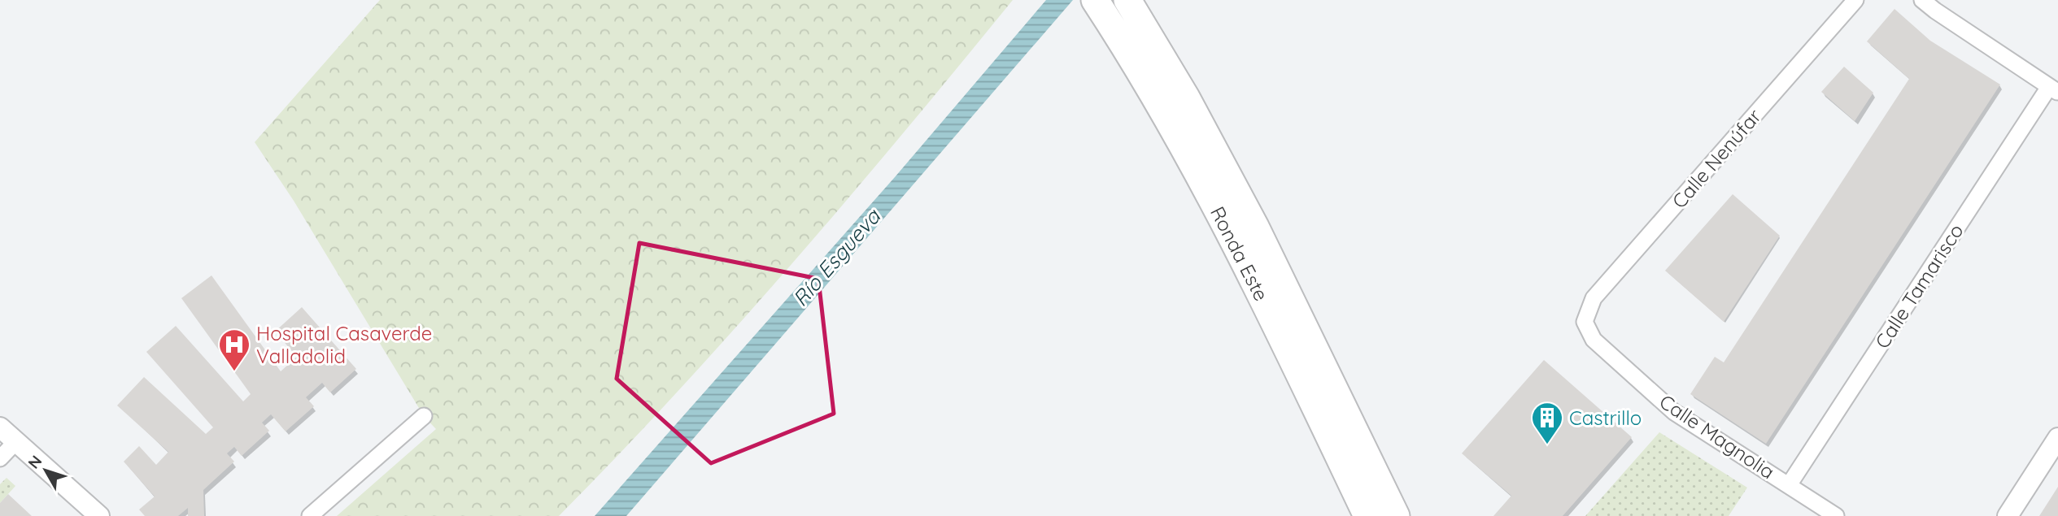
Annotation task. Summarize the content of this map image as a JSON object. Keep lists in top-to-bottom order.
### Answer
{
  "streets": {
    "highway": ["Ronda Este"],
    "street": ["Calle Nenúfar", "Calle Tamarisco", "Calle Magnolia"]
  },
  "crossings": [
    ["Calle Nenúfar", "Calle Magnolia"],
    ["Calle Tamarisco", "Calle Magnolia"]
  ],
  "water": ["Río Esgueva"],
  "places": {
    "hospital": ["Hospital Casaverde Valladolid"],
    "building": ["Castrillo"]
  },
  "north": "top left"
}
